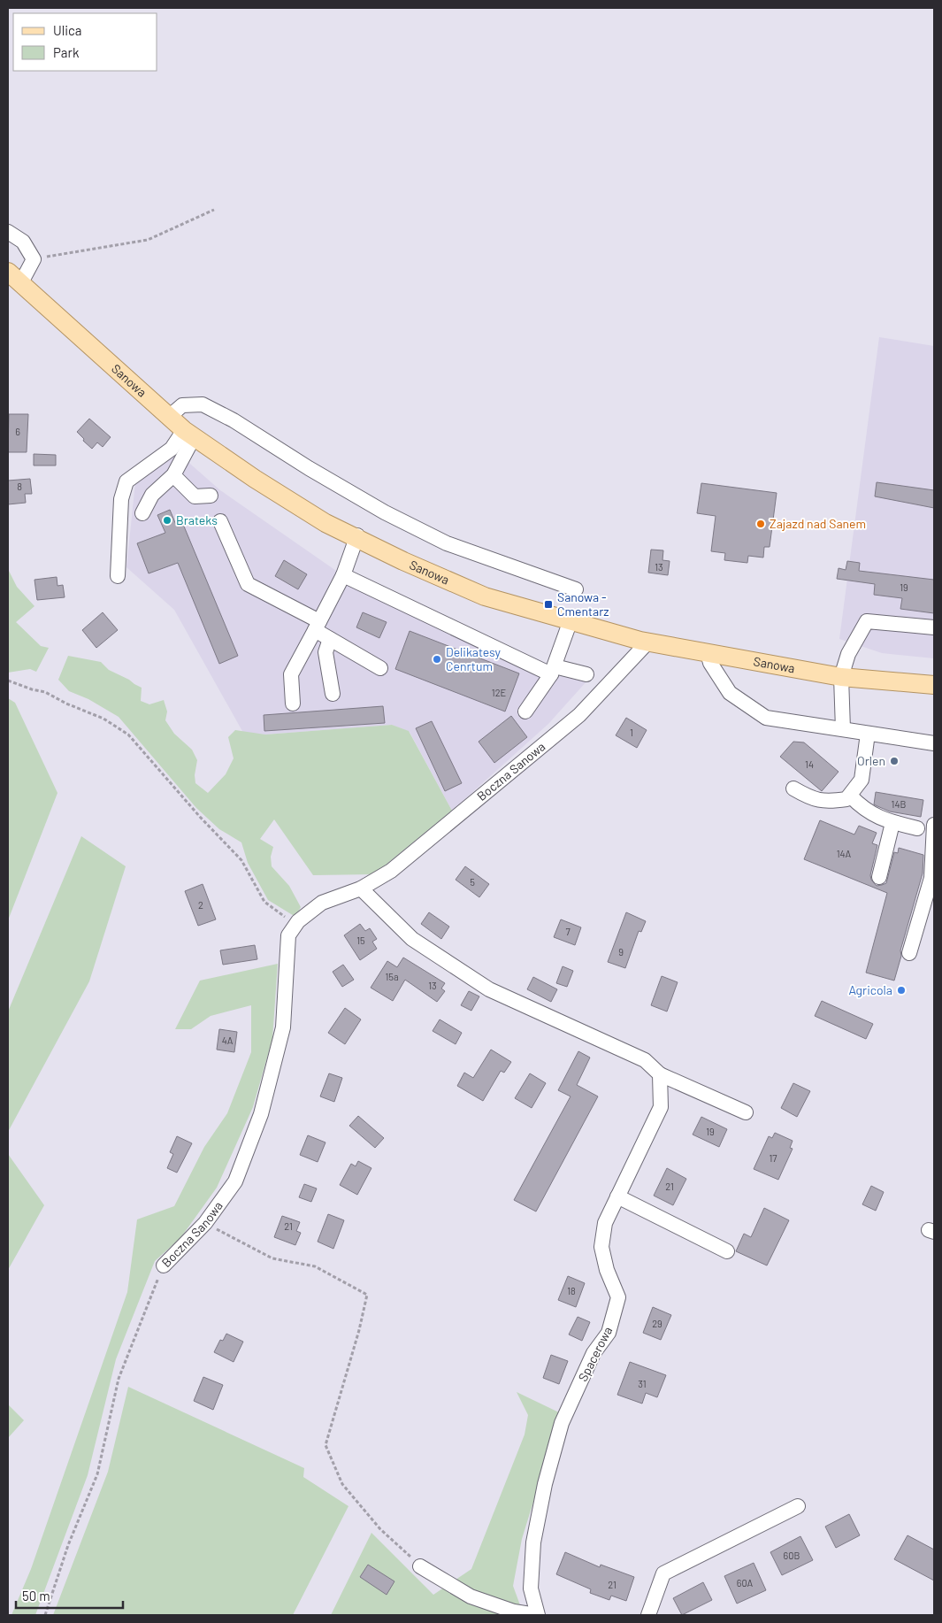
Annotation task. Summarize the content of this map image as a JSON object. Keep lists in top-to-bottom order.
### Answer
{
  "streets": {
    "main road": ["Sanowa"],
    "street": ["Boczna Sanowa", "Spacerowa"]
  },
  "crossings": [
    ["Sanowa", "Boczna Sanowa"]
  ],
  "places": {
    "other": [
      "Brateks",
      "Zajazd nad Sanem",
      "Delikatesy Cenrtum",
      "Orlen",
      "Agricola"
    ],
    "transit": ["Sanowa - Cmentarz"]
  },
  "house_numbers": [
    "6",
    "8",
    "13",
    "19",
    "12E",
    "1",
    "14",
    "14B",
    "14A",
    "5",
    "2",
    "7",
    "15",
    "9",
    "15a",
    "13",
    "4A",
    "19",
    "17",
    "21",
    "21",
    "18",
    "29",
    "31",
    "60B",
    "60A",
    "21"
  ],
  "legend": ["Ulica", "Park"],
  "scale_bar": "50 m"
}
